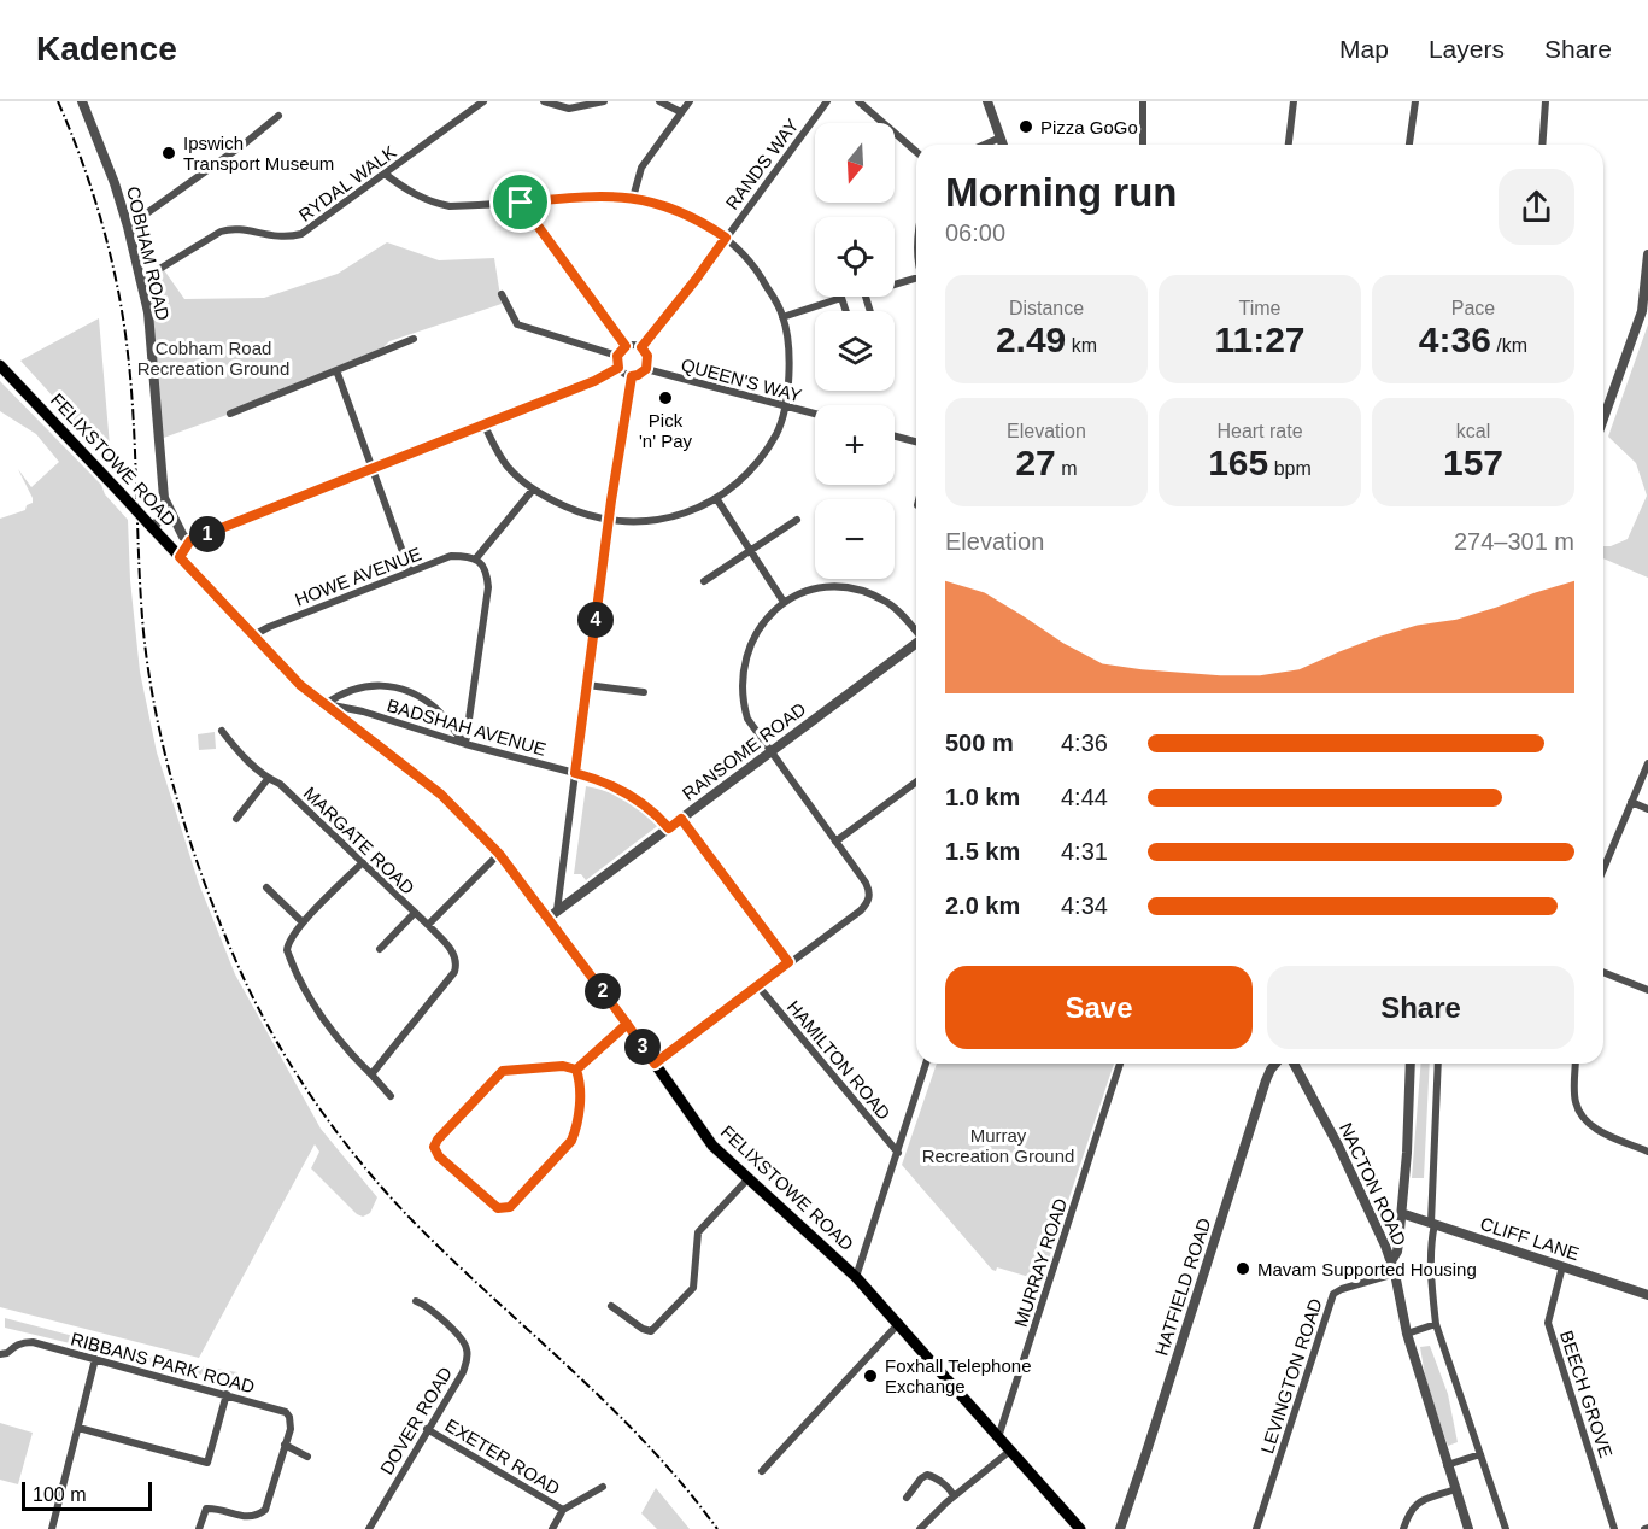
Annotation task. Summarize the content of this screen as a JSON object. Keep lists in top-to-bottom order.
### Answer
{
  "streets": {
    "main road": ["FELIXSTOWE ROAD"],
    "street": [
      "RANDS WAY",
      "RYDAL WALK",
      "COBHAM ROAD",
      "QUEEN'S WAY",
      "HOWE AVENUE",
      "BADSHAH AVENUE",
      "RANSOME ROAD",
      "MARGATE ROAD",
      "HAMILTON ROAD",
      "NACTON ROAD",
      "CLIFF LANE",
      "MURRAY ROAD",
      "HATFIELD ROAD",
      "RIBBANS PARK ROAD",
      "LEVINGTON ROAD",
      "BEECH GROVE",
      "DOVER ROAD",
      "EXETER ROAD"
    ]
  },
  "crossings": [
    ["RANDS WAY", "QUEEN'S WAY"],
    ["RYDAL WALK", "COBHAM ROAD"],
    ["FELIXSTOWE ROAD", "HOWE AVENUE"],
    ["FELIXSTOWE ROAD", "BADSHAH AVENUE"],
    ["FELIXSTOWE ROAD", "RANSOME ROAD"],
    ["FELIXSTOWE ROAD", "MURRAY ROAD"],
    ["BADSHAH AVENUE", "RANSOME ROAD"],
    ["NACTON ROAD", "CLIFF LANE"],
    ["NACTON ROAD", "LEVINGTON ROAD"],
    ["CLIFF LANE", "BEECH GROVE"],
    ["DOVER ROAD", "EXETER ROAD"]
  ],
  "parks": ["Cobham Road Recreation Ground", "Murray Recreation Ground"],
  "places": [
    "Pizza GoGo",
    "Ipswich Transport Museum",
    "Pick 'n' Pay",
    "Mavam Supported Housing",
    "Foxhall Telephone Exchange"
  ],
  "scale_bar": "100 m",
  "north": "bottom",
  "page": {
    "header": "Kadence",
    "nav": ["Map", "Layers", "Share"],
    "map_buttons": ["+", "−"],
    "heading": ["Morning run", "06:00"],
    "stats": [
      ["Distance", "2.49 km"],
      ["Time", "11:27"],
      ["Pace", "4:36 /km"],
      ["Elevation", "27 m"],
      ["Heart rate", "165 bpm"],
      ["kcal", "157"]
    ],
    "chart": ["Elevation", "274–301 m"],
    "pins": [
      "1",
      "4",
      "2",
      "3"
    ],
    "list": [
      {
        "name": "500 m",
        "note": "4:36"
      },
      {
        "name": "1.0 km",
        "note": "4:44"
      },
      {
        "name": "1.5 km",
        "note": "4:31"
      },
      {
        "name": "2.0 km",
        "note": "4:34"
      }
    ],
    "buttons": ["Save", "Share"],
    "scale": "100 m"
  }
}
